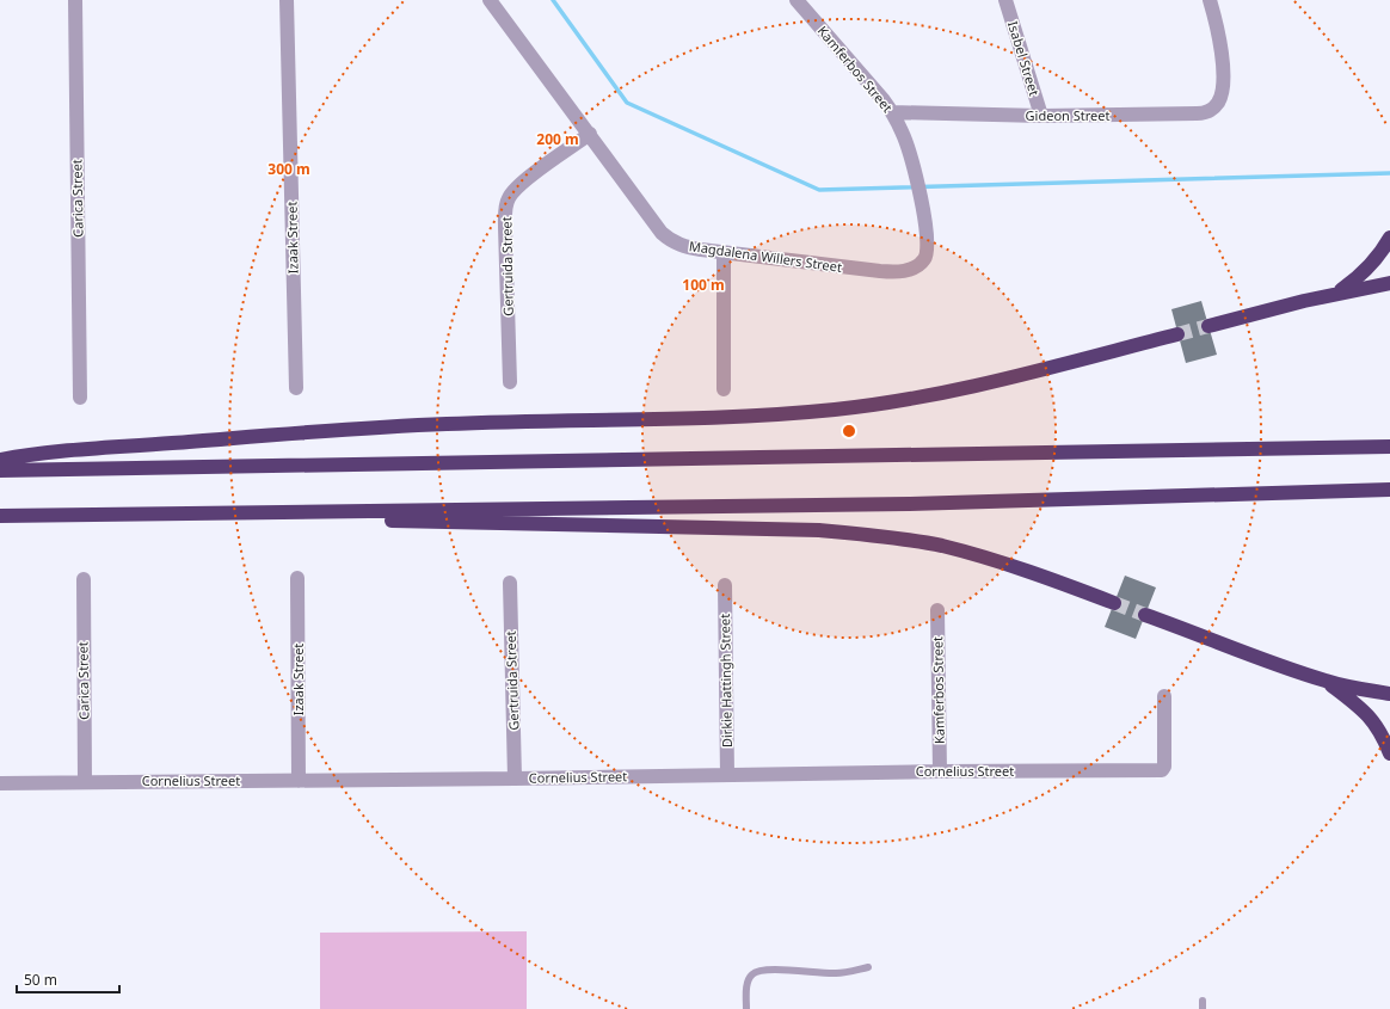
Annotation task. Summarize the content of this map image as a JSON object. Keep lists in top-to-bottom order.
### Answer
{
  "streets": {
    "street": [
      "Isabel Street",
      "Kamferbos Street",
      "Gideon Street",
      "Carica Street",
      "Izaak Street",
      "Magdalena Willers Street",
      "Gertruida Street",
      "Dirkie Hattingh Street",
      "Cornelius Street"
    ]
  },
  "crossings": [
    ["Isabel Street", "Gideon Street"],
    ["Kamferbos Street", "Gideon Street"],
    ["Kamferbos Street", "Magdalena Willers Street"],
    ["Kamferbos Street", "Cornelius Street"],
    ["Carica Street", "Cornelius Street"],
    ["Izaak Street", "Cornelius Street"],
    ["Magdalena Willers Street", "Gertruida Street"],
    ["Gertruida Street", "Cornelius Street"],
    ["Dirkie Hattingh Street", "Cornelius Street"]
  ],
  "scale_bar": "50 m",
  "rings": ["200 m", "300 m", "100 m"]
}
